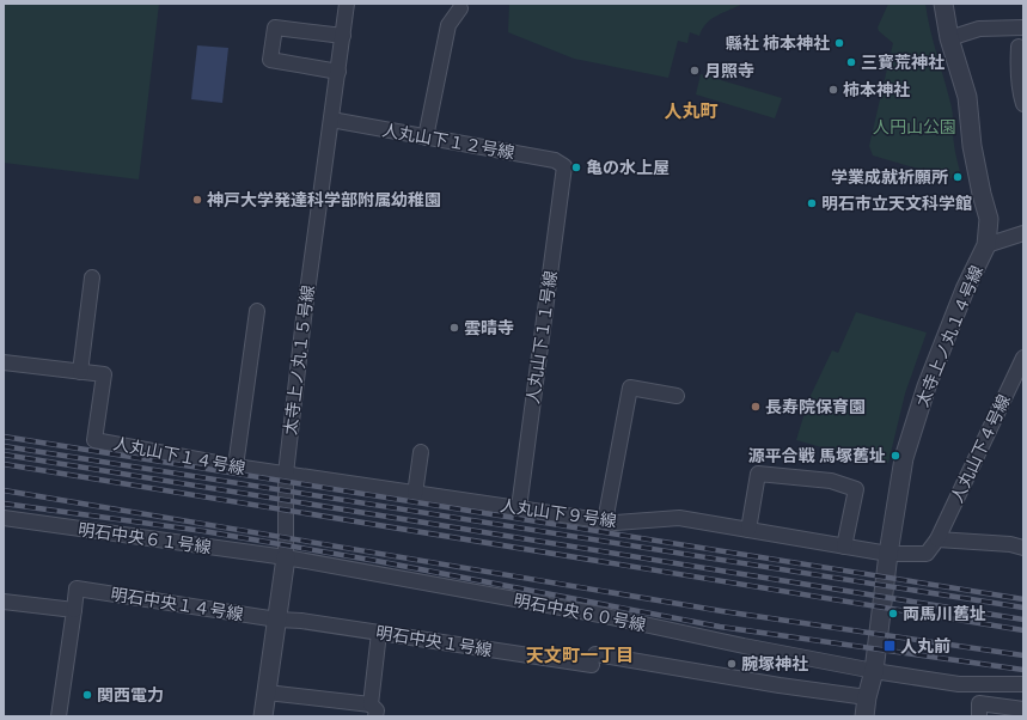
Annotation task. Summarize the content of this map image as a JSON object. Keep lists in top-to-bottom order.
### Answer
{
  "streets": {
    "street": [
      "人丸山下１２号線",
      "太寺上ノ丸１４号線",
      "人丸山下１１号線",
      "太寺上ノ丸１５号線",
      "人丸山下４号線",
      "人丸山下１４号線",
      "人丸山下９号線",
      "明石中央６１号線",
      "明石中央１４号線",
      "明石中央６０号線",
      "明石中央１号線"
    ]
  },
  "crossings": [
    ["人丸山下１２号線", "人丸山下１１号線"],
    ["人丸山下１２号線", "太寺上ノ丸１５号線"],
    ["太寺上ノ丸１４号線", "人丸山下９号線"],
    ["太寺上ノ丸１４号線", "明石中央６０号線"],
    ["太寺上ノ丸１４号線", "明石中央１号線"],
    ["人丸山下１１号線", "人丸山下９号線"],
    ["太寺上ノ丸１５号線", "人丸山下１４号線"],
    ["太寺上ノ丸１５号線", "人丸山下９号線"],
    ["太寺上ノ丸１５号線", "明石中央６１号線"],
    ["太寺上ノ丸１５号線", "明石中央１４号線"],
    ["太寺上ノ丸１５号線", "明石中央６０号線"],
    ["太寺上ノ丸１５号線", "明石中央１号線"],
    ["人丸山下４号線", "人丸山下９号線"],
    ["人丸山下１４号線", "人丸山下９号線"],
    ["明石中央６１号線", "明石中央６０号線"],
    ["明石中央１４号線", "明石中央１号線"]
  ],
  "districts": ["人丸町", "天文町一丁目"],
  "parks": ["人円山公園"],
  "places": {
    "other": [
      "縣社 柿本神社",
      "三寳荒神社",
      "月照寺",
      "柿本神社",
      "亀の水上屋",
      "学業成就祈願所",
      "神戸大学発達科学部附属幼稚園",
      "明石市立天文科学館",
      "雲晴寺",
      "長寿院保育園",
      "源平合戦 馬塚舊址",
      "両馬川舊址",
      "腕塚神社",
      "関西電力"
    ],
    "transit": ["人丸前"]
  }
}
